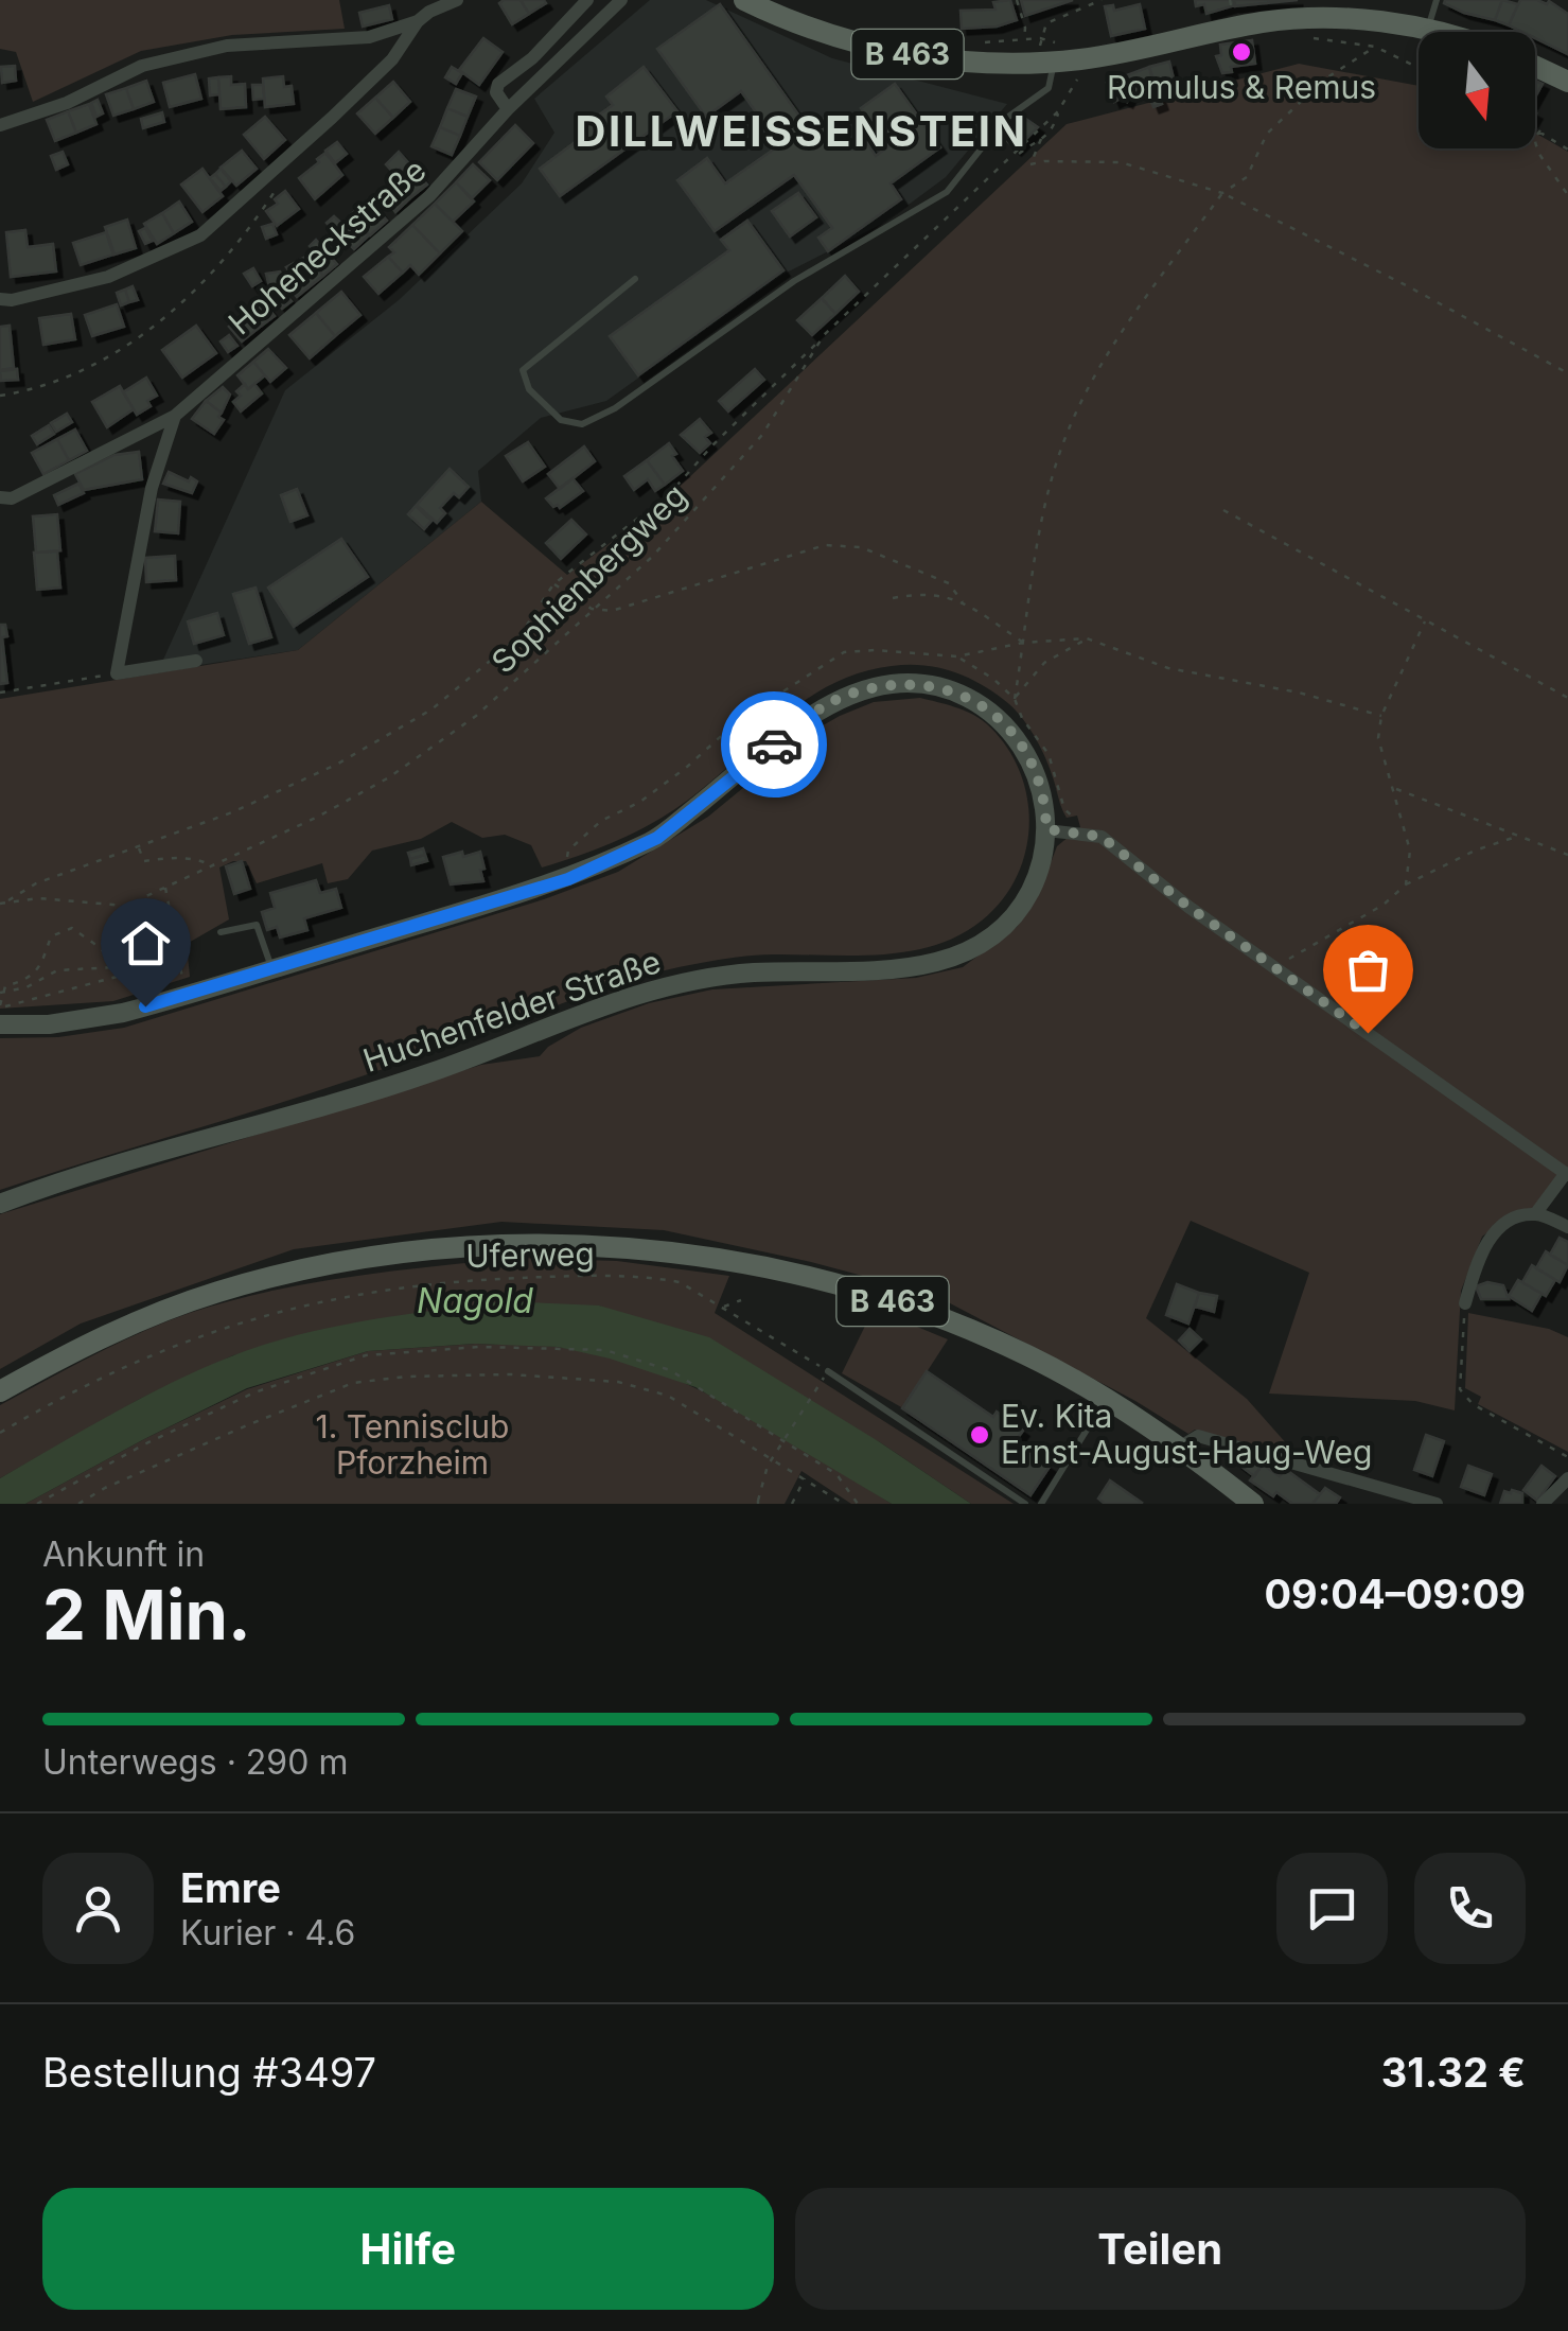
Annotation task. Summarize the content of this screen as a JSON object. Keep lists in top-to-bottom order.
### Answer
{
  "streets": {
    "main road": ["B 463", "Huchenfelder Straße"],
    "street": ["Hoheneckstraße"],
    "path": ["Sophienbergweg", "Uferweg"]
  },
  "crossings": [
    ["B 463", "Sophienbergweg"]
  ],
  "districts": ["DILLWEISSENSTEIN"],
  "water": ["Nagold"],
  "parks": ["1. Tennisclub Pforzheim"],
  "places": ["Romulus & Remus", "Ev. Kita Ernst-August-Haug-Weg"],
  "north": "bottom",
  "page": {
    "heading": ["2 Min.", "Ankunft in", "09:04–09:09"],
    "panel": [
      "Emre",
      "Kurier · 4.6",
      "Bestellung #3497",
      "31.32 €"
    ],
    "bar": "Unterwegs · 290 m",
    "buttons": ["Hilfe", "Teilen"]
  }
}
